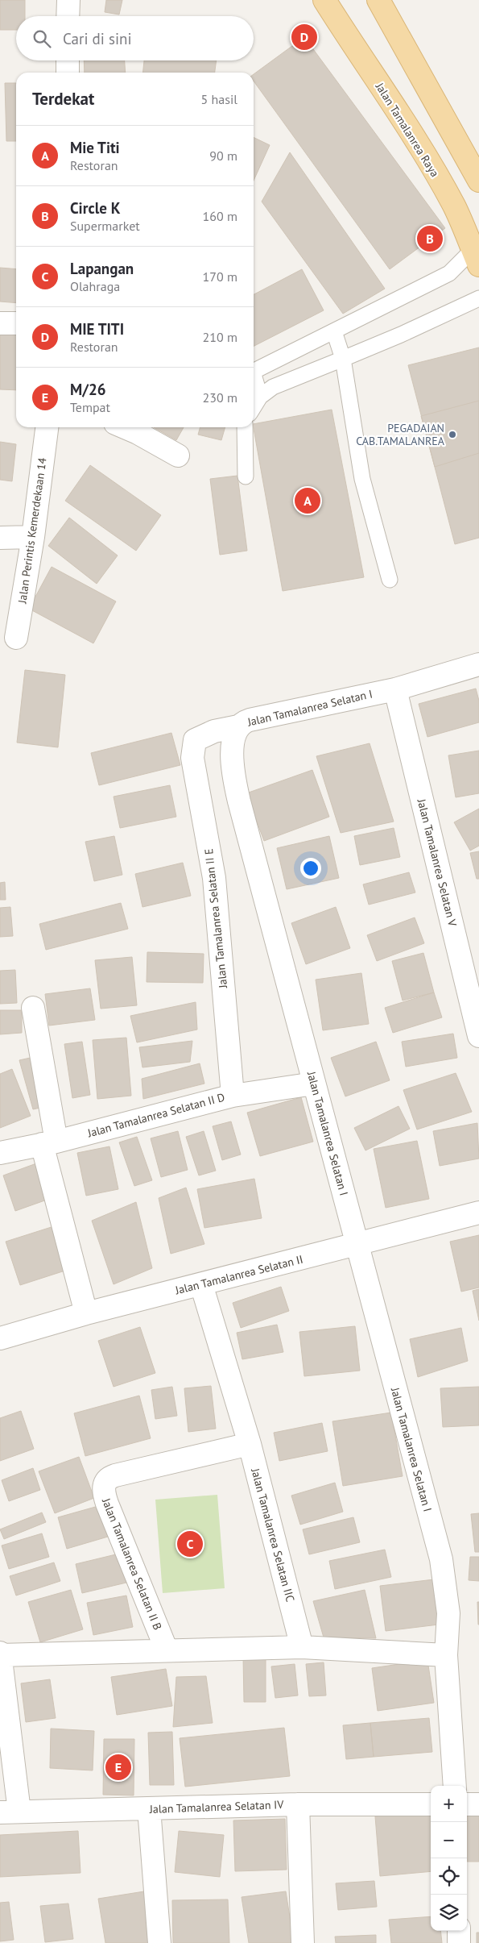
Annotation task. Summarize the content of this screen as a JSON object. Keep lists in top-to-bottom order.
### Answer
{
  "streets": {
    "main road": ["Jalan Tamalanrea Raya"],
    "street": [
      "Jalan Perintis Kemerdekaan 14",
      "Jalan Tamalanrea Selatan I",
      "Jalan Tamalanrea Selatan V",
      "Jalan Tamalanrea Selatan II E",
      "Jalan Tamalanrea Selatan II D",
      "Jalan Tamalanrea Selatan II",
      "Jalan Tamalanrea Selatan IIC",
      "Jalan Tamalanrea Selatan II B",
      "Jalan Tamalanrea Selatan IV"
    ]
  },
  "crossings": [
    ["Jalan Tamalanrea Selatan I", "Jalan Tamalanrea Selatan V"],
    ["Jalan Tamalanrea Selatan I", "Jalan Tamalanrea Selatan II E"],
    ["Jalan Tamalanrea Selatan I", "Jalan Tamalanrea Selatan II D"],
    ["Jalan Tamalanrea Selatan I", "Jalan Tamalanrea Selatan II"],
    ["Jalan Tamalanrea Selatan II E", "Jalan Tamalanrea Selatan II D"],
    ["Jalan Tamalanrea Selatan II", "Jalan Tamalanrea Selatan IIC"],
    ["Jalan Tamalanrea Selatan IIC", "Jalan Tamalanrea Selatan II B"]
  ],
  "places": ["PEGADAIAN CAB.TAMALANREA"],
  "page": {
    "search": "Cari di sini",
    "pins": [
      "D",
      "B",
      "A",
      "C",
      "E"
    ],
    "heading": ["Terdekat", "5 hasil"],
    "list": [
      {
        "mark": "A",
        "name": "Mie Titi",
        "note": "Restoran",
        "value": "90 m"
      },
      {
        "mark": "B",
        "name": "Circle K",
        "note": "Supermarket",
        "value": "160 m"
      },
      {
        "mark": "C",
        "name": "Lapangan",
        "note": "Olahraga",
        "value": "170 m"
      },
      {
        "mark": "D",
        "name": "MIE TITI",
        "note": "Restoran",
        "value": "210 m"
      },
      {
        "mark": "E",
        "name": "M/26",
        "note": "Tempat",
        "value": "230 m"
      }
    ],
    "map_buttons": ["+", "−"]
  }
}
